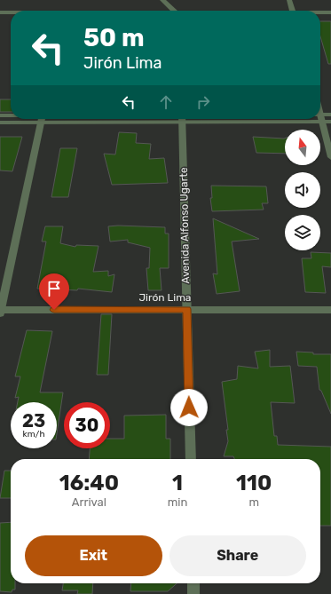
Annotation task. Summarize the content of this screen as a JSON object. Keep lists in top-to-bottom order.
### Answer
{
  "streets": {
    "street": ["Avenida Alfonso Ugarte", "Jirón Lima"]
  },
  "crossings": [
    ["Avenida Alfonso Ugarte", "Jirón Lima"]
  ],
  "north": "top",
  "page": {
    "turn": ["50 m", "Jirón Lima"],
    "speed": "23 km/h",
    "limit": "30",
    "eta": [
      "16:40",
      "Arrival",
      "1",
      "min",
      "110",
      "m"
    ],
    "buttons": ["Exit", "Share"]
  }
}
